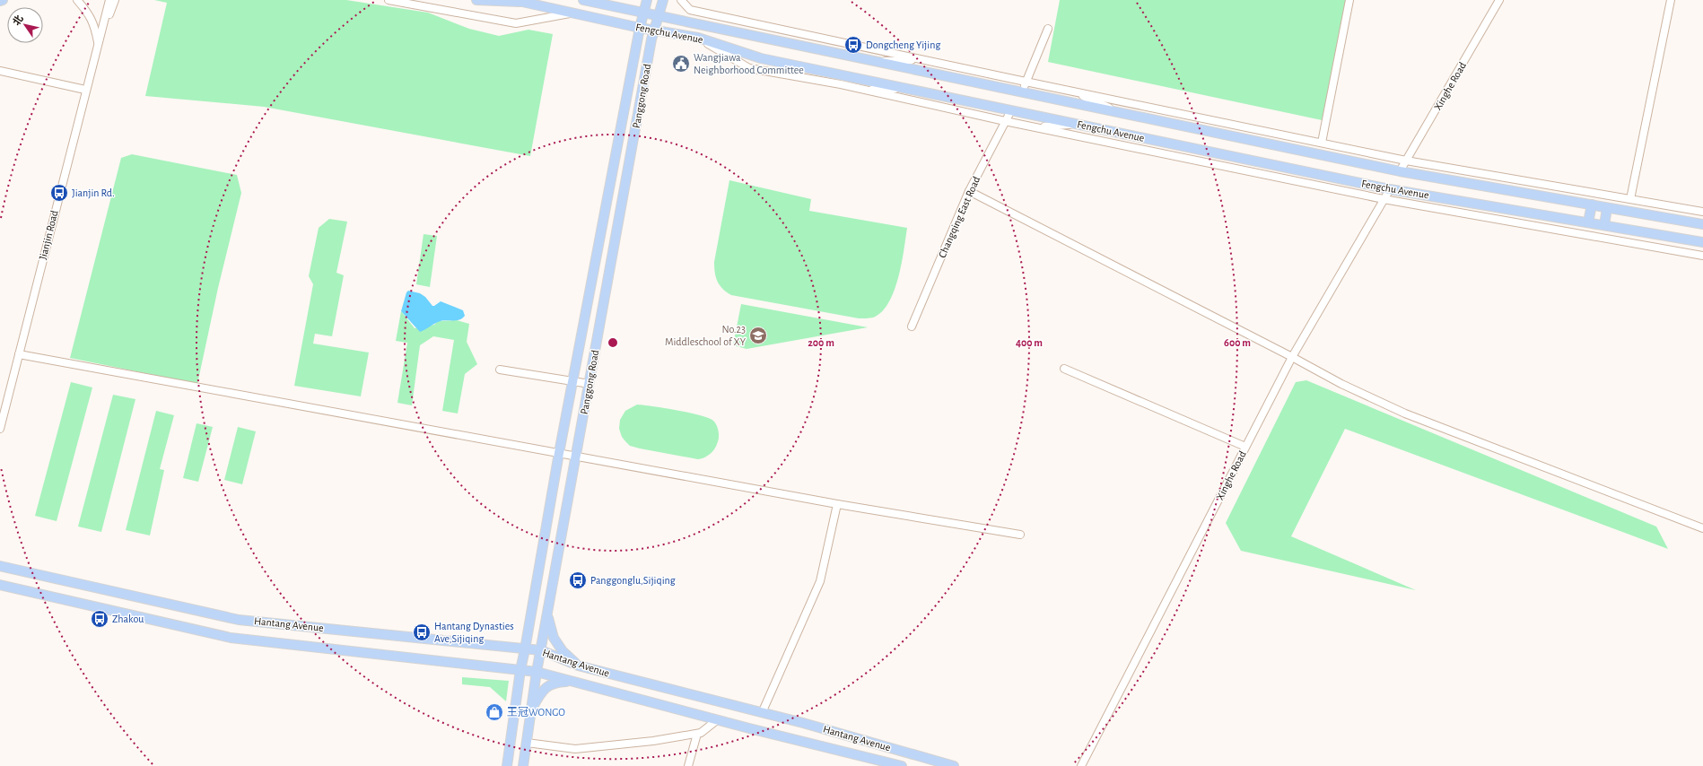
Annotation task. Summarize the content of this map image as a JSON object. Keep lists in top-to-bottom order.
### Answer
{
  "streets": {
    "main road": ["Fengchu Avenue", "Panggong Road", "Hantang Avenue"],
    "street": ["Xinghe Road", "Changqing East Road", "Jianjin Road"]
  },
  "crossings": [
    ["Fengchu Avenue", "Xinghe Road"],
    ["Fengchu Avenue", "Panggong Road"],
    ["Fengchu Avenue", "Changqing East Road"],
    ["Panggong Road", "Hantang Avenue"]
  ],
  "places": {
    "bus stop": [
      "Dongcheng Yijing",
      "Jianjin Rd.",
      "Panggonglu,Sijiqing",
      "Zhakou",
      "Hantang Dynasties Ave,Sijiqing"
    ],
    "public building": ["Wangjiawa Neighborhood Committee"],
    "school or university": ["No.23 Middleschool of XY"],
    "shop": ["王冠WONGO"]
  },
  "north": "top left",
  "rings": ["200 m", "400 m", "600 m"]
}
